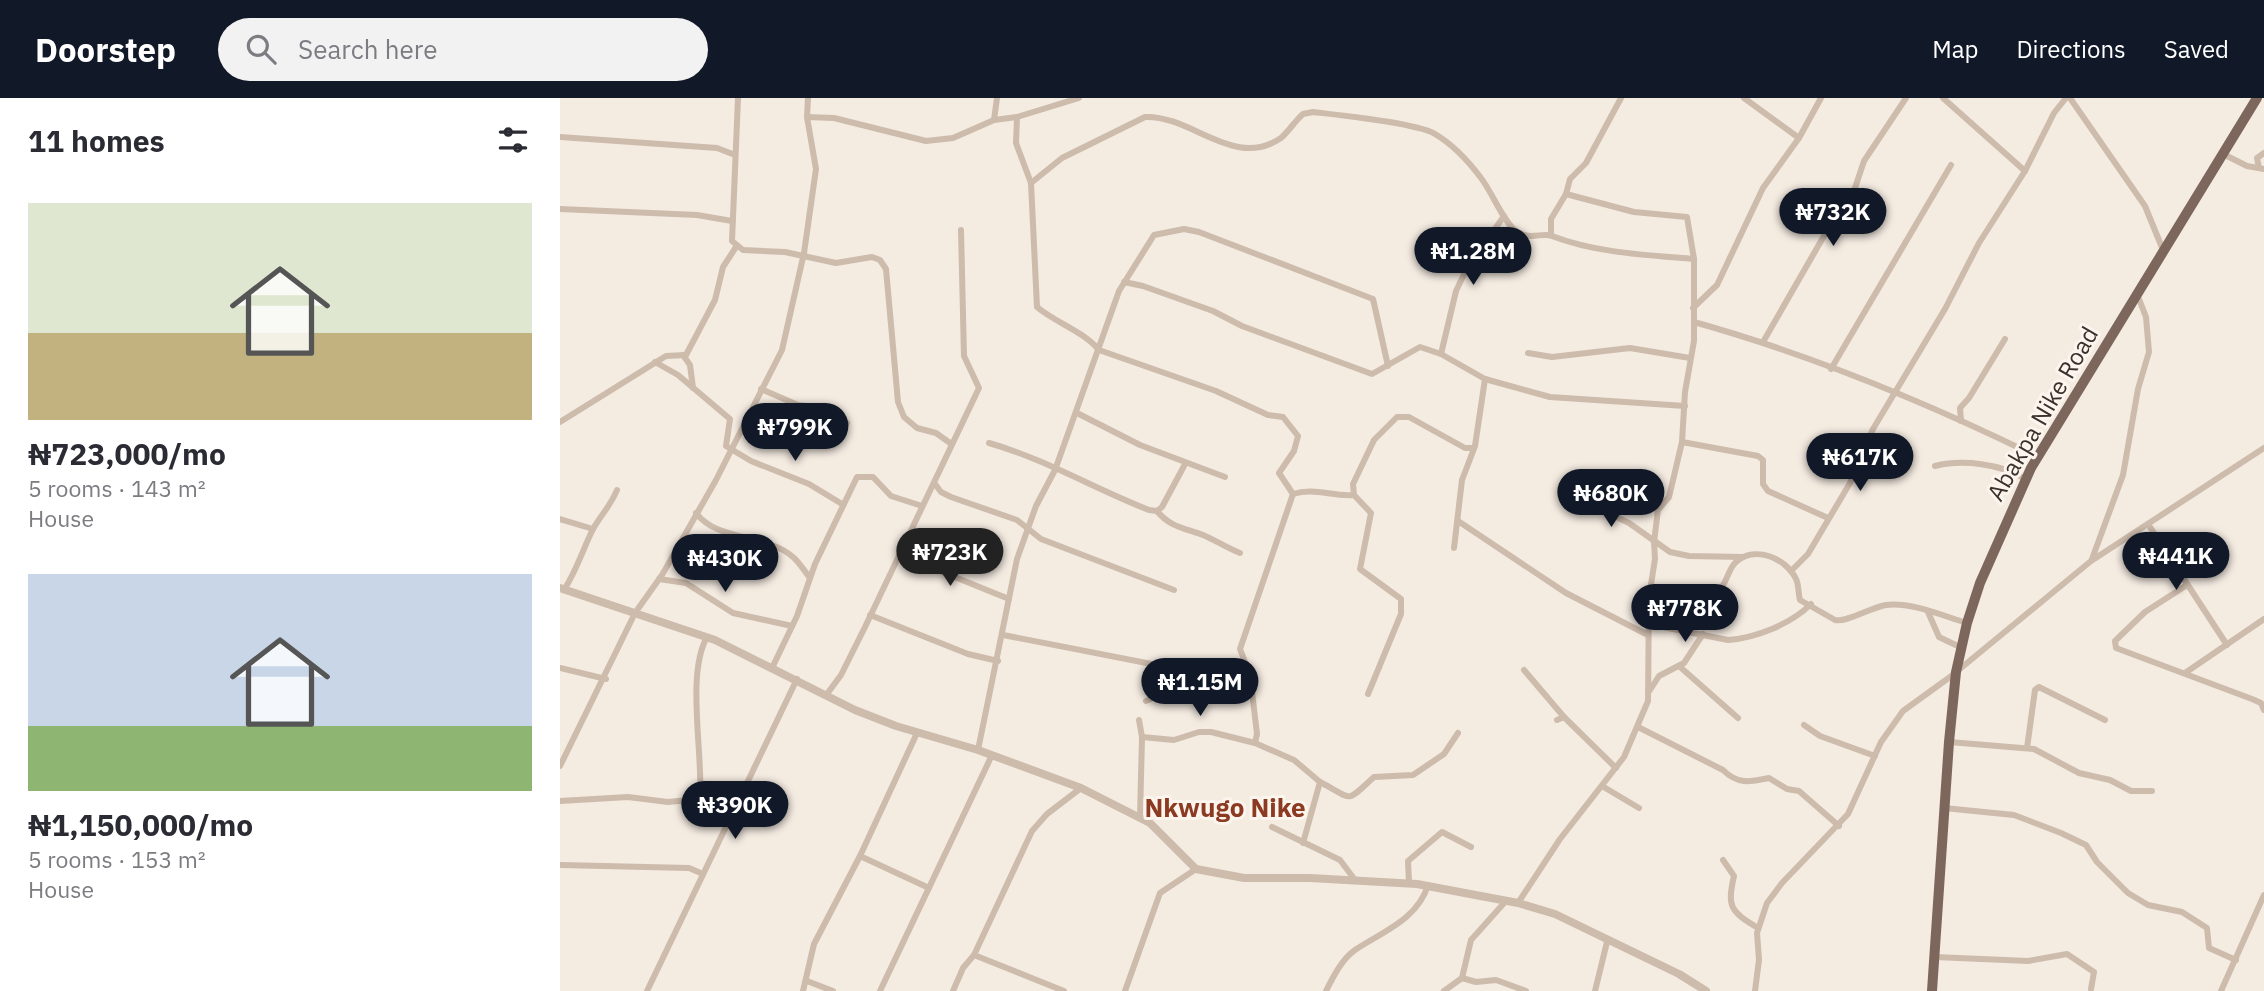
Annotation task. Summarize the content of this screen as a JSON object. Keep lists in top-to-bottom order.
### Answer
{
  "streets": {
    "main road": ["Abakpa Nike Road"]
  },
  "districts": ["Nkwugo Nike"],
  "page": {
    "header": "Doorstep",
    "search": "Search here",
    "nav": ["Map", "Directions", "Saved"],
    "heading": "11 homes",
    "list": [
      {
        "name": "₦723,000/mo",
        "note": "5 rooms · 143 m² · House"
      },
      {
        "name": "₦1,150,000/mo",
        "note": "5 rooms · 153 m² · House"
      }
    ],
    "price": [
      "₦732K",
      "₦1.28M",
      "₦799K",
      "₦617K",
      "₦680K",
      "₦723K",
      "₦441K",
      "₦430K",
      "₦778K",
      "₦1.15M",
      "₦390K"
    ]
  }
}
